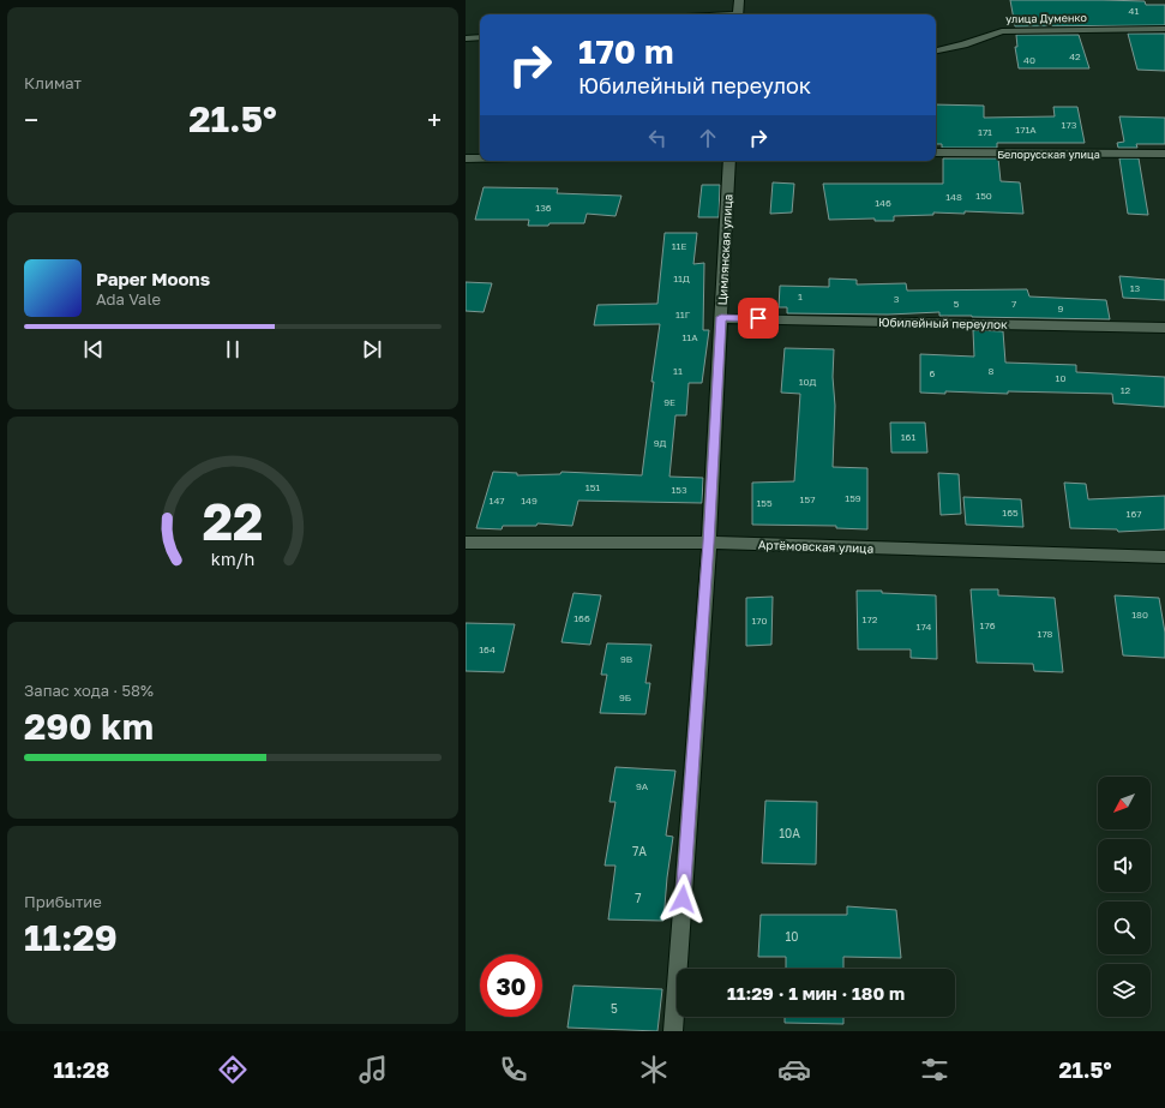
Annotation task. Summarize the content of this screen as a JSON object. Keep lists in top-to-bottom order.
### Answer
{
  "streets": {
    "street": [
      "улица Думенко",
      "Белорусская улица",
      "Цимлянская улица",
      "Юбилейный переулок",
      "Артёмовская улица"
    ]
  },
  "crossings": [
    ["Цимлянская улица", "Юбилейный переулок"],
    ["Цимлянская улица", "Артёмовская улица"]
  ],
  "house_numbers": [
    "41",
    "42",
    "40",
    "173",
    "171А",
    "171",
    "150",
    "148",
    "146",
    "136",
    "11Е",
    "11Д",
    "13",
    "1",
    "3",
    "5",
    "7",
    "9",
    "11Г",
    "11А",
    "11",
    "8",
    "6",
    "10",
    "10Д",
    "12",
    "9Е",
    "161",
    "9Д",
    "151",
    "153",
    "159",
    "157",
    "147",
    "149",
    "155",
    "165",
    "167",
    "180",
    "166",
    "172",
    "170",
    "176",
    "174",
    "178",
    "164",
    "9В",
    "9Б",
    "9А",
    "10А",
    "7А",
    "7",
    "10",
    "5"
  ],
  "north": "bottom left",
  "page": {
    "tile": [
      "Климат",
      ["Запас хода · 58%", "290 km"],
      ["Прибытие", "11:29"]
    ],
    "turn": ["170 m", "Юбилейный переулок"],
    "heat": ["−", "21.5°", "+"],
    "song": ["Paper Moons", "Ada Vale"],
    "limit": "30",
    "trip": "11:29 · 1 мин · 180 m",
    "tabs": ["11:28", "21.5°"],
    "gauge": ["22", "km/h"]
  }
}
